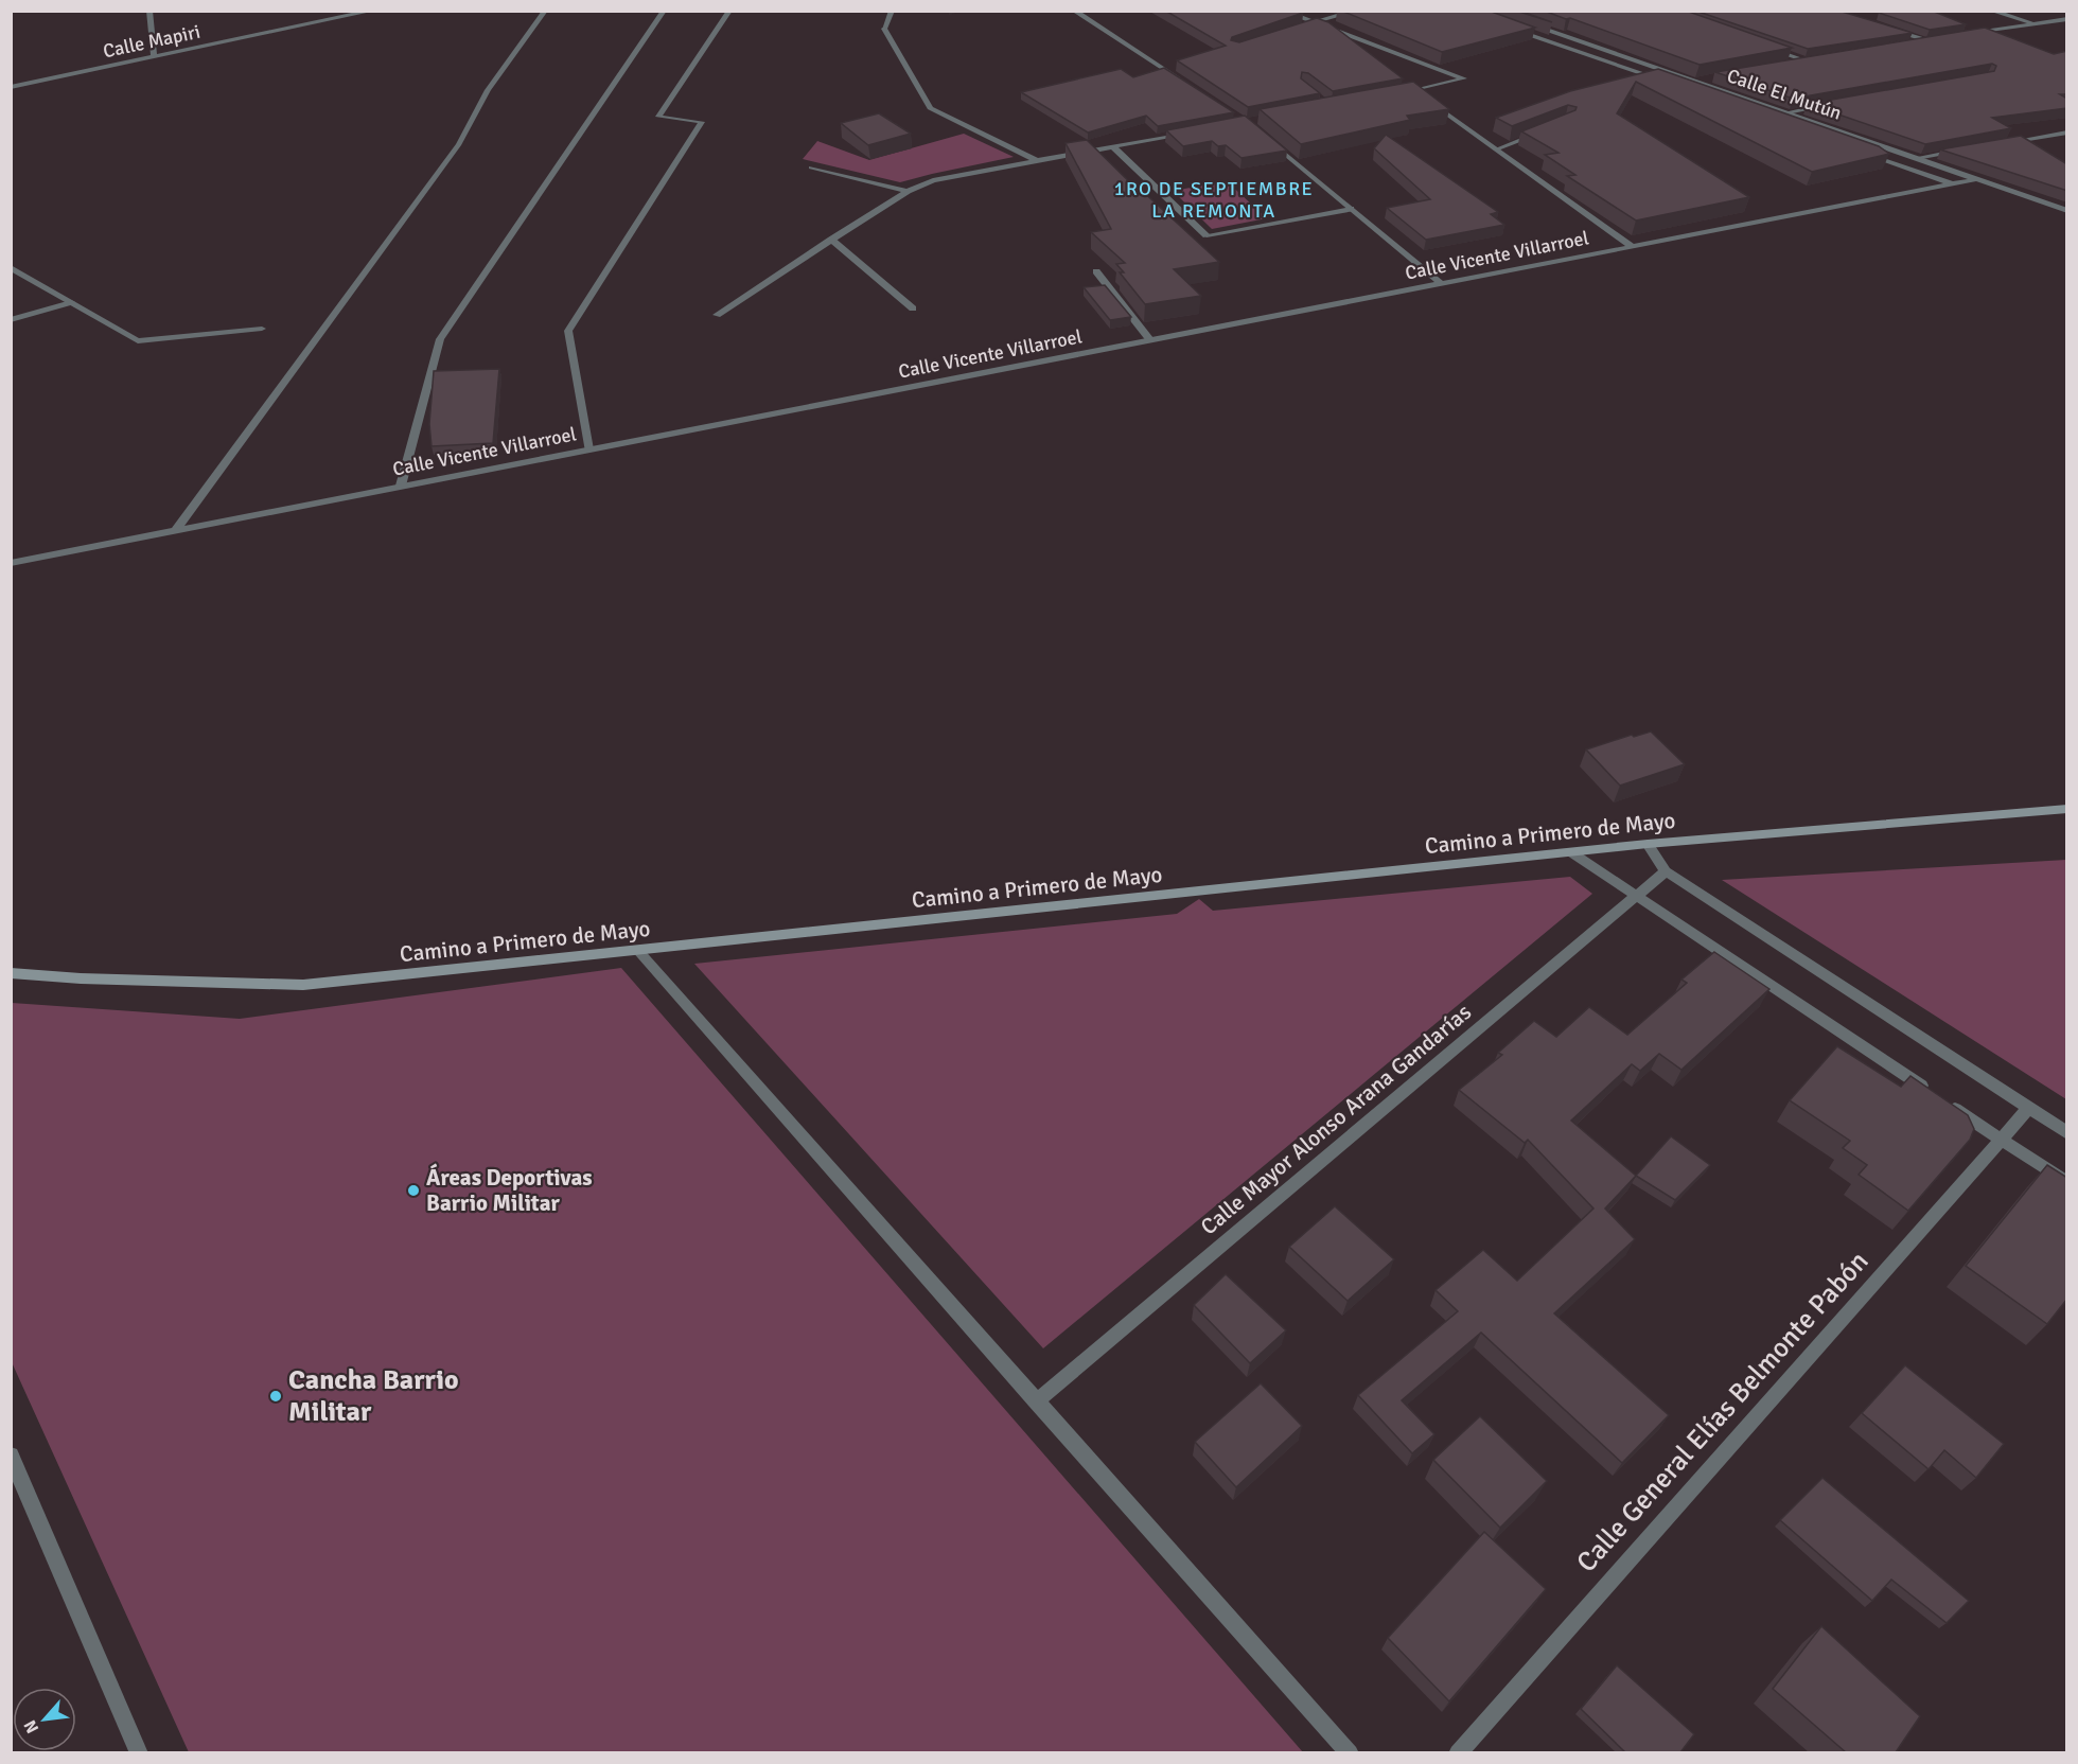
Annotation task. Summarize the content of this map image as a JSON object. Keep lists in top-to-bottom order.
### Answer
{
  "streets": {
    "main road": ["Camino a Primero de Mayo"],
    "street": [
      "Calle Mapiri",
      "Calle El Mutún",
      "Calle Vicente Villarroel",
      "Calle Mayor Alonso Arana Gandarías",
      "Calle General Elías Belmonte Pabón"
    ]
  },
  "crossings": [
    ["Calle El Mutún", "Calle Vicente Villarroel"]
  ],
  "districts": ["1RO DE SEPTIEMBRE LA REMONTA"],
  "places": ["Áreas Deportivas Barrio Militar", "Cancha Barrio Militar"],
  "north": "bottom left"
}
